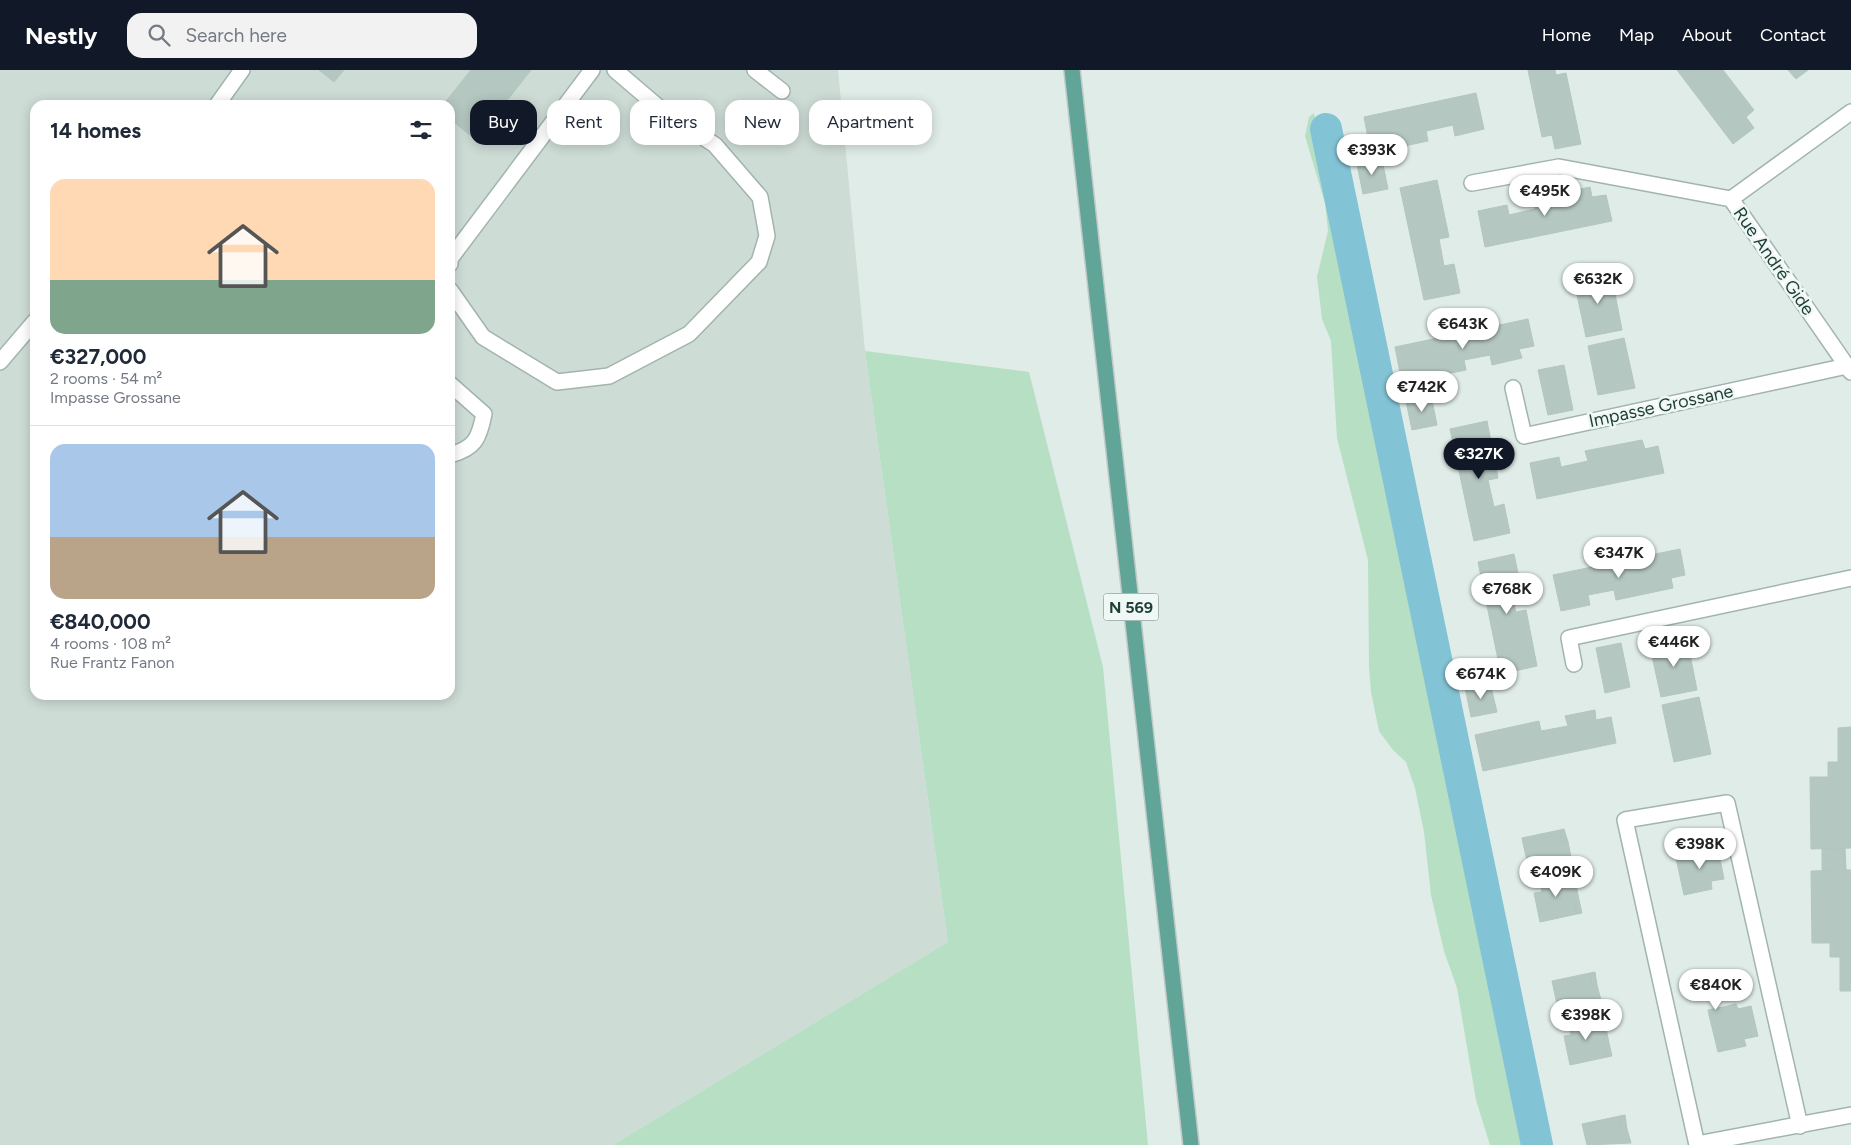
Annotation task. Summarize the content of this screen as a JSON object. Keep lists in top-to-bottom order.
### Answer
{
  "streets": {
    "main road": ["N 569"],
    "street": ["Rue André Gide", "Impasse Grossane"]
  },
  "crossings": [
    ["Rue André Gide", "Impasse Grossane"]
  ],
  "page": {
    "header": "Nestly",
    "search": "Search here",
    "nav": [
      "Home",
      "Map",
      "About",
      "Contact"
    ],
    "chip": [
      "Buy",
      "Rent",
      "Filters",
      "New",
      "Apartment"
    ],
    "heading": "14 homes",
    "price": [
      "€393K",
      "€495K",
      "€632K",
      "€643K",
      "€742K",
      "€327K",
      "€347K",
      "€768K",
      "€446K",
      "€674K",
      "€398K",
      "€409K",
      "€840K",
      "€398K"
    ],
    "list": [
      {
        "name": "€327,000",
        "note": "2 rooms · 54 m² · Impasse Grossane"
      },
      {
        "name": "€840,000",
        "note": "4 rooms · 108 m² · Rue Frantz Fanon"
      }
    ]
  }
}
